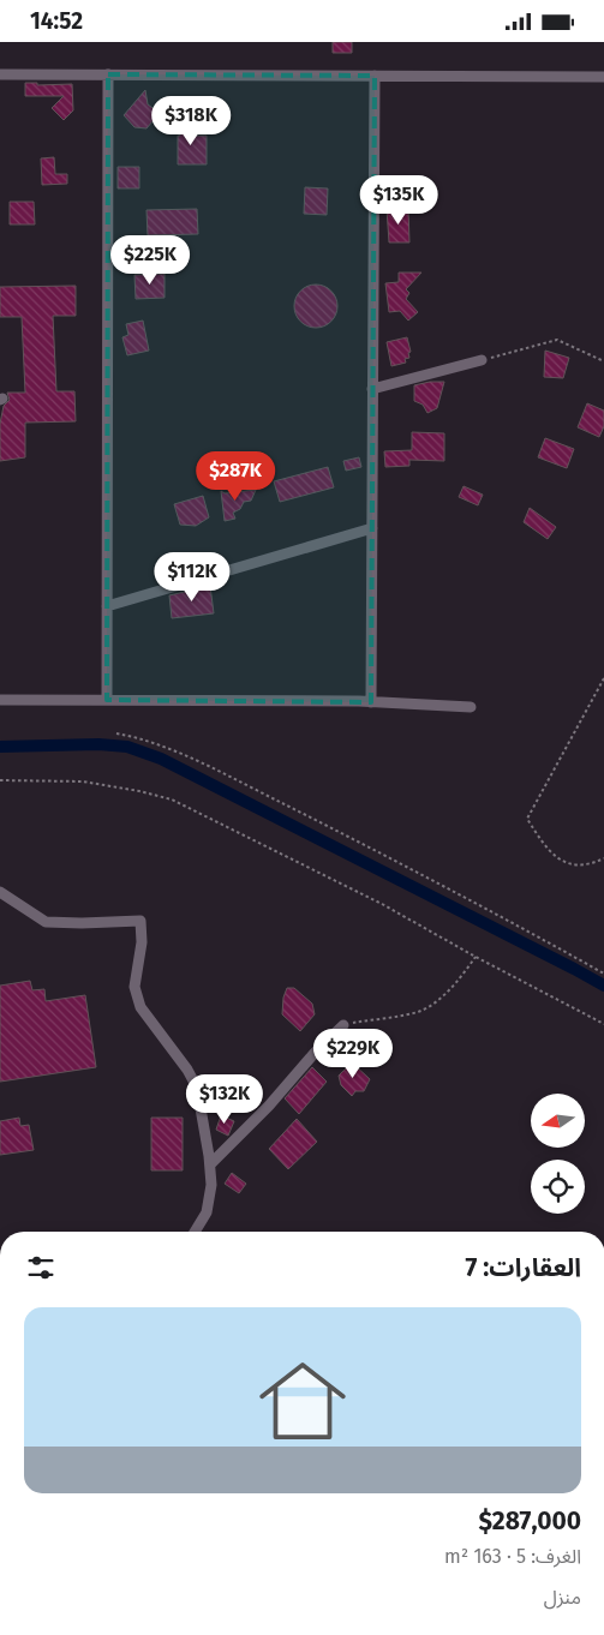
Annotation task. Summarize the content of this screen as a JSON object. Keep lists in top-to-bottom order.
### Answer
{
  "north": "left",
  "page": {
    "status": "14:52",
    "price": [
      "$318K",
      "$135K",
      "$225K",
      "$287K",
      "$112K",
      "$229K",
      "$132K"
    ],
    "heading": "العقارات: 7",
    "list": [
      {
        "name": "$287,000",
        "note": "الغرف: 5 · 163 m² · منزل"
      }
    ]
  }
}
